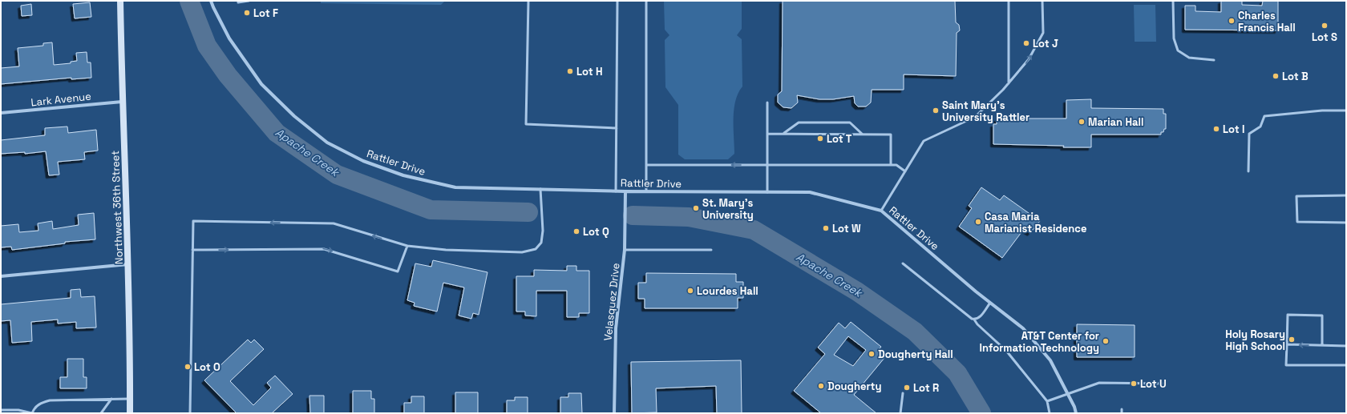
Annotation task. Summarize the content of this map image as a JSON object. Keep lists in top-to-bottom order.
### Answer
{
  "streets": {
    "main road": ["Northwest 36th Street"],
    "street": ["Lark Avenue", "Rattler Drive", "Velasquez Drive"]
  },
  "crossings": [
    ["Lark Avenue", "Northwest 36th Street"],
    ["Rattler Drive", "Velasquez Drive"]
  ],
  "water": ["Apache Creek"],
  "places": [
    "Lot F",
    "Charles Francis Hall",
    "Lot S",
    "Lot J",
    "Lot H",
    "Lot B",
    "Saint Mary's University Rattler",
    "Marian Hall",
    "Lot I",
    "Lot T",
    "St. Mary's University",
    "Casa Maria Marianist Residence",
    "Lot W",
    "Lot Q",
    "Lourdes Hall",
    "Holy Rosary High School",
    "AT&T Center for Information Technology",
    "Dougherty Hall",
    "Lot O",
    "Lot U",
    "Dougherty",
    "Lot R"
  ]
}
